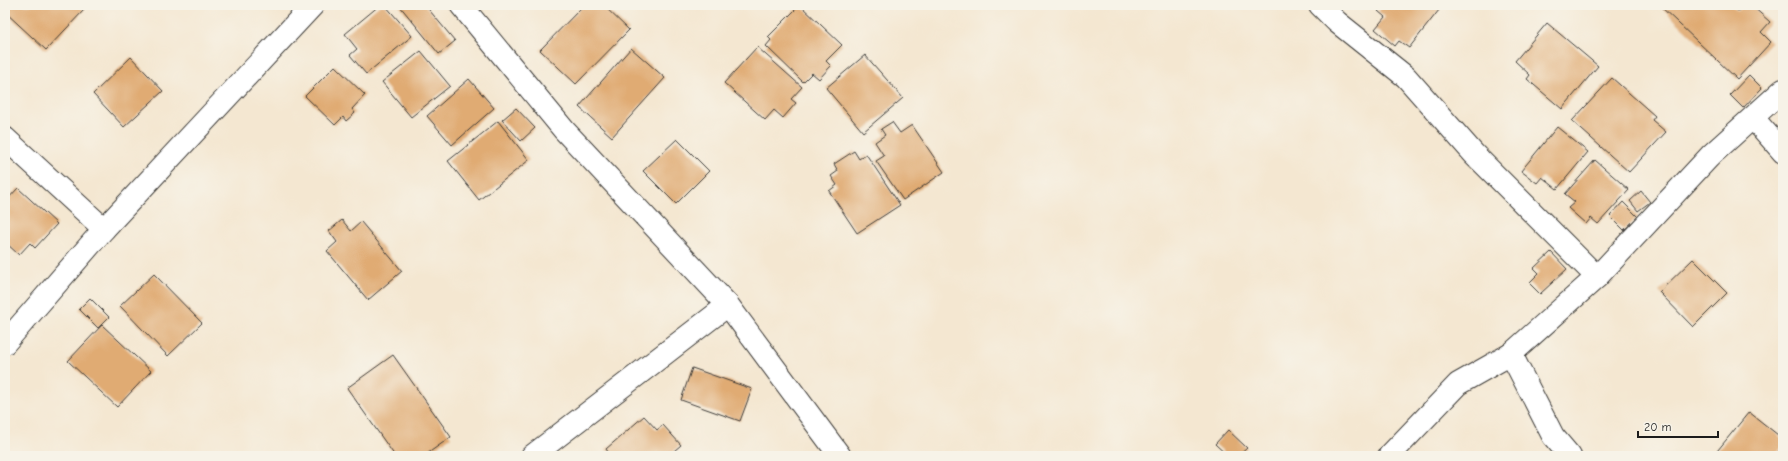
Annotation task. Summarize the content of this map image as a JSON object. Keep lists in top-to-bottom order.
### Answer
{
  "scale_bar": "20 m"
}
